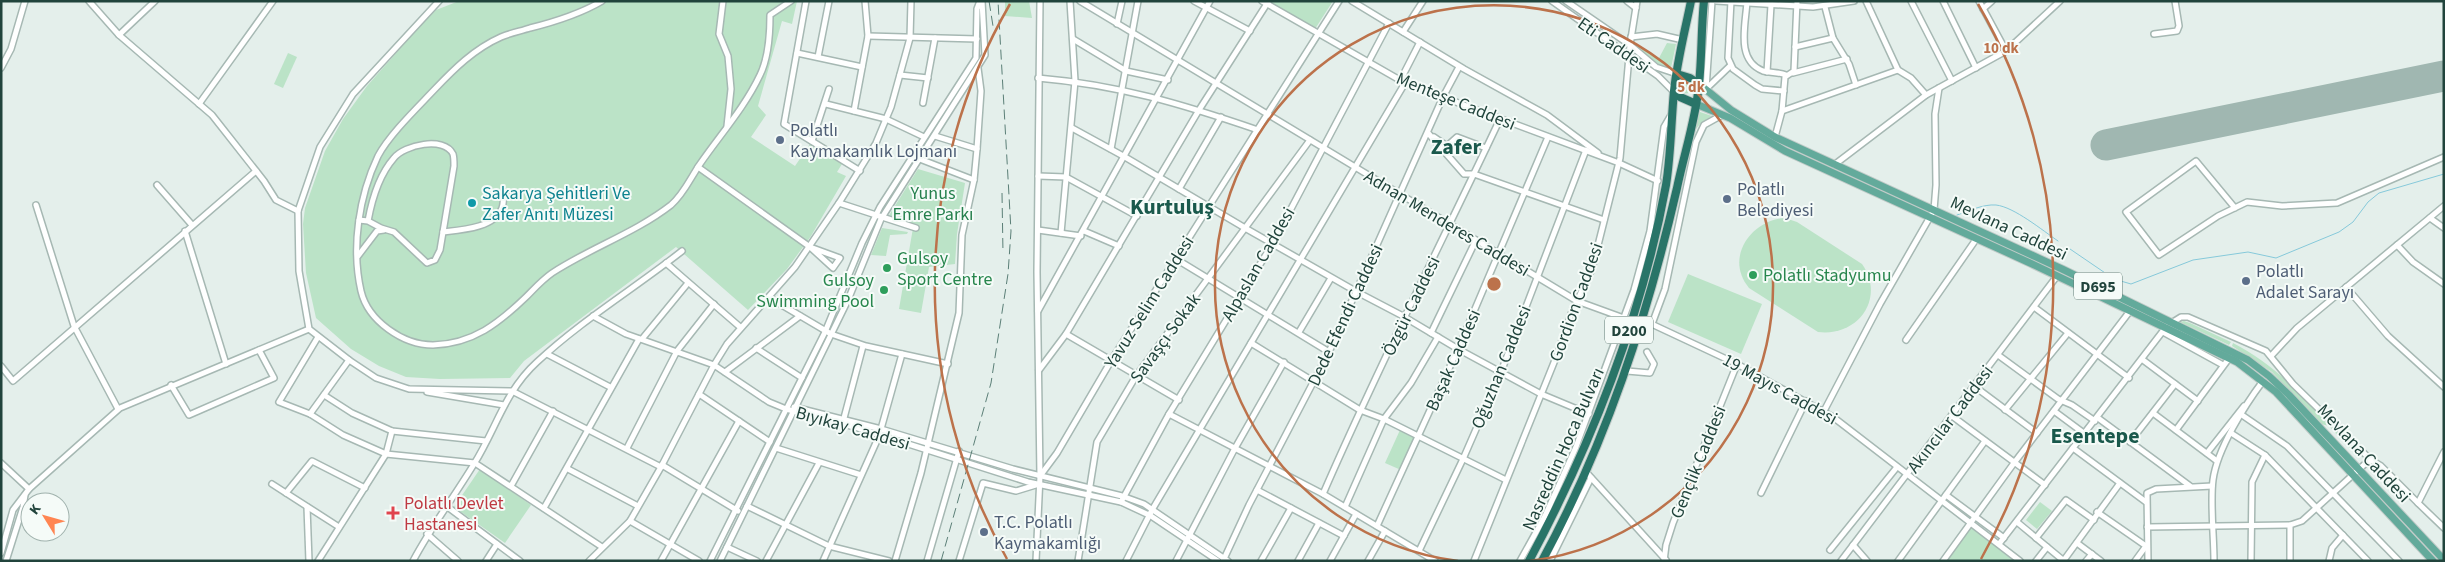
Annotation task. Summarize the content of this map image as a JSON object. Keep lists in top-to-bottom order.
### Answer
{
  "streets": {
    "highway": ["D200", "Nasreddin Hoca Bulvarı"],
    "main road": ["Mevlana Caddesi", "D695"],
    "street": [
      "Eti Caddesi",
      "Menteşe Caddesi",
      "Adnan Menderes Caddesi",
      "Alpaslan Caddesi",
      "Yavuz Selim Caddesi",
      "Gordion Caddesi",
      "Özgür Caddesi",
      "Dede Efendi Caddesi",
      "Savaşçı Sokak",
      "Başak Caddesi",
      "Oğuzhan Caddesi",
      "19 Mayıs Caddesi",
      "Akıncılar Caddesi",
      "Bıyıkay Caddesi",
      "Gençlik Caddesi"
    ]
  },
  "crossings": [
    ["Eti Caddesi", "Gordion Caddesi"],
    ["Eti Caddesi", "D200"],
    ["Eti Caddesi", "Nasreddin Hoca Bulvarı"],
    ["Menteşe Caddesi", "Alpaslan Caddesi"],
    ["Menteşe Caddesi", "Yavuz Selim Caddesi"],
    ["Menteşe Caddesi", "Gordion Caddesi"],
    ["Menteşe Caddesi", "Özgür Caddesi"],
    ["Menteşe Caddesi", "Dede Efendi Caddesi"],
    ["Menteşe Caddesi", "Başak Caddesi"],
    ["Menteşe Caddesi", "Oğuzhan Caddesi"],
    ["Adnan Menderes Caddesi", "Alpaslan Caddesi"],
    ["Adnan Menderes Caddesi", "Yavuz Selim Caddesi"],
    ["Adnan Menderes Caddesi", "Gordion Caddesi"],
    ["Adnan Menderes Caddesi", "Özgür Caddesi"],
    ["Adnan Menderes Caddesi", "Dede Efendi Caddesi"],
    ["Adnan Menderes Caddesi", "Savaşçı Sokak"],
    ["Adnan Menderes Caddesi", "Başak Caddesi"],
    ["Adnan Menderes Caddesi", "Oğuzhan Caddesi"],
    ["Adnan Menderes Caddesi", "Nasreddin Hoca Bulvarı"],
    ["Mevlana Caddesi", "D200"],
    ["Mevlana Caddesi", "Akıncılar Caddesi"],
    ["Mevlana Caddesi", "Nasreddin Hoca Bulvarı"],
    ["Alpaslan Caddesi", "Bıyıkay Caddesi"],
    ["Yavuz Selim Caddesi", "Bıyıkay Caddesi"],
    ["Dede Efendi Caddesi", "Bıyıkay Caddesi"],
    ["D200", "Nasreddin Hoca Bulvarı"],
    ["Savaşçı Sokak", "Bıyıkay Caddesi"],
    ["19 Mayıs Caddesi", "Akıncılar Caddesi"],
    ["19 Mayıs Caddesi", "Nasreddin Hoca Bulvarı"],
    ["19 Mayıs Caddesi", "Gençlik Caddesi"]
  ],
  "districts": ["Zafer", "Kurtuluş", "Esentepe"],
  "parks": ["Yunus Emre Parkı"],
  "places": {
    "other": [
      "Polatlı Kaymakamlık Lojmanı",
      "Polatlı Belediyesi",
      "Sakarya Şehitleri Ve Zafer Anıtı Müzesi",
      "Gulsoy Sport Centre",
      "Polatlı Stadyumu",
      "Polatlı Adalet Sarayı",
      "Gulsoy Swimming Pool",
      "T.C. Polatlı Kaymakamlığı"
    ],
    "health": ["Polatlı Devlet Hastanesi"]
  },
  "north": "top left",
  "rings": ["10 dk", "5 dk"]
}
